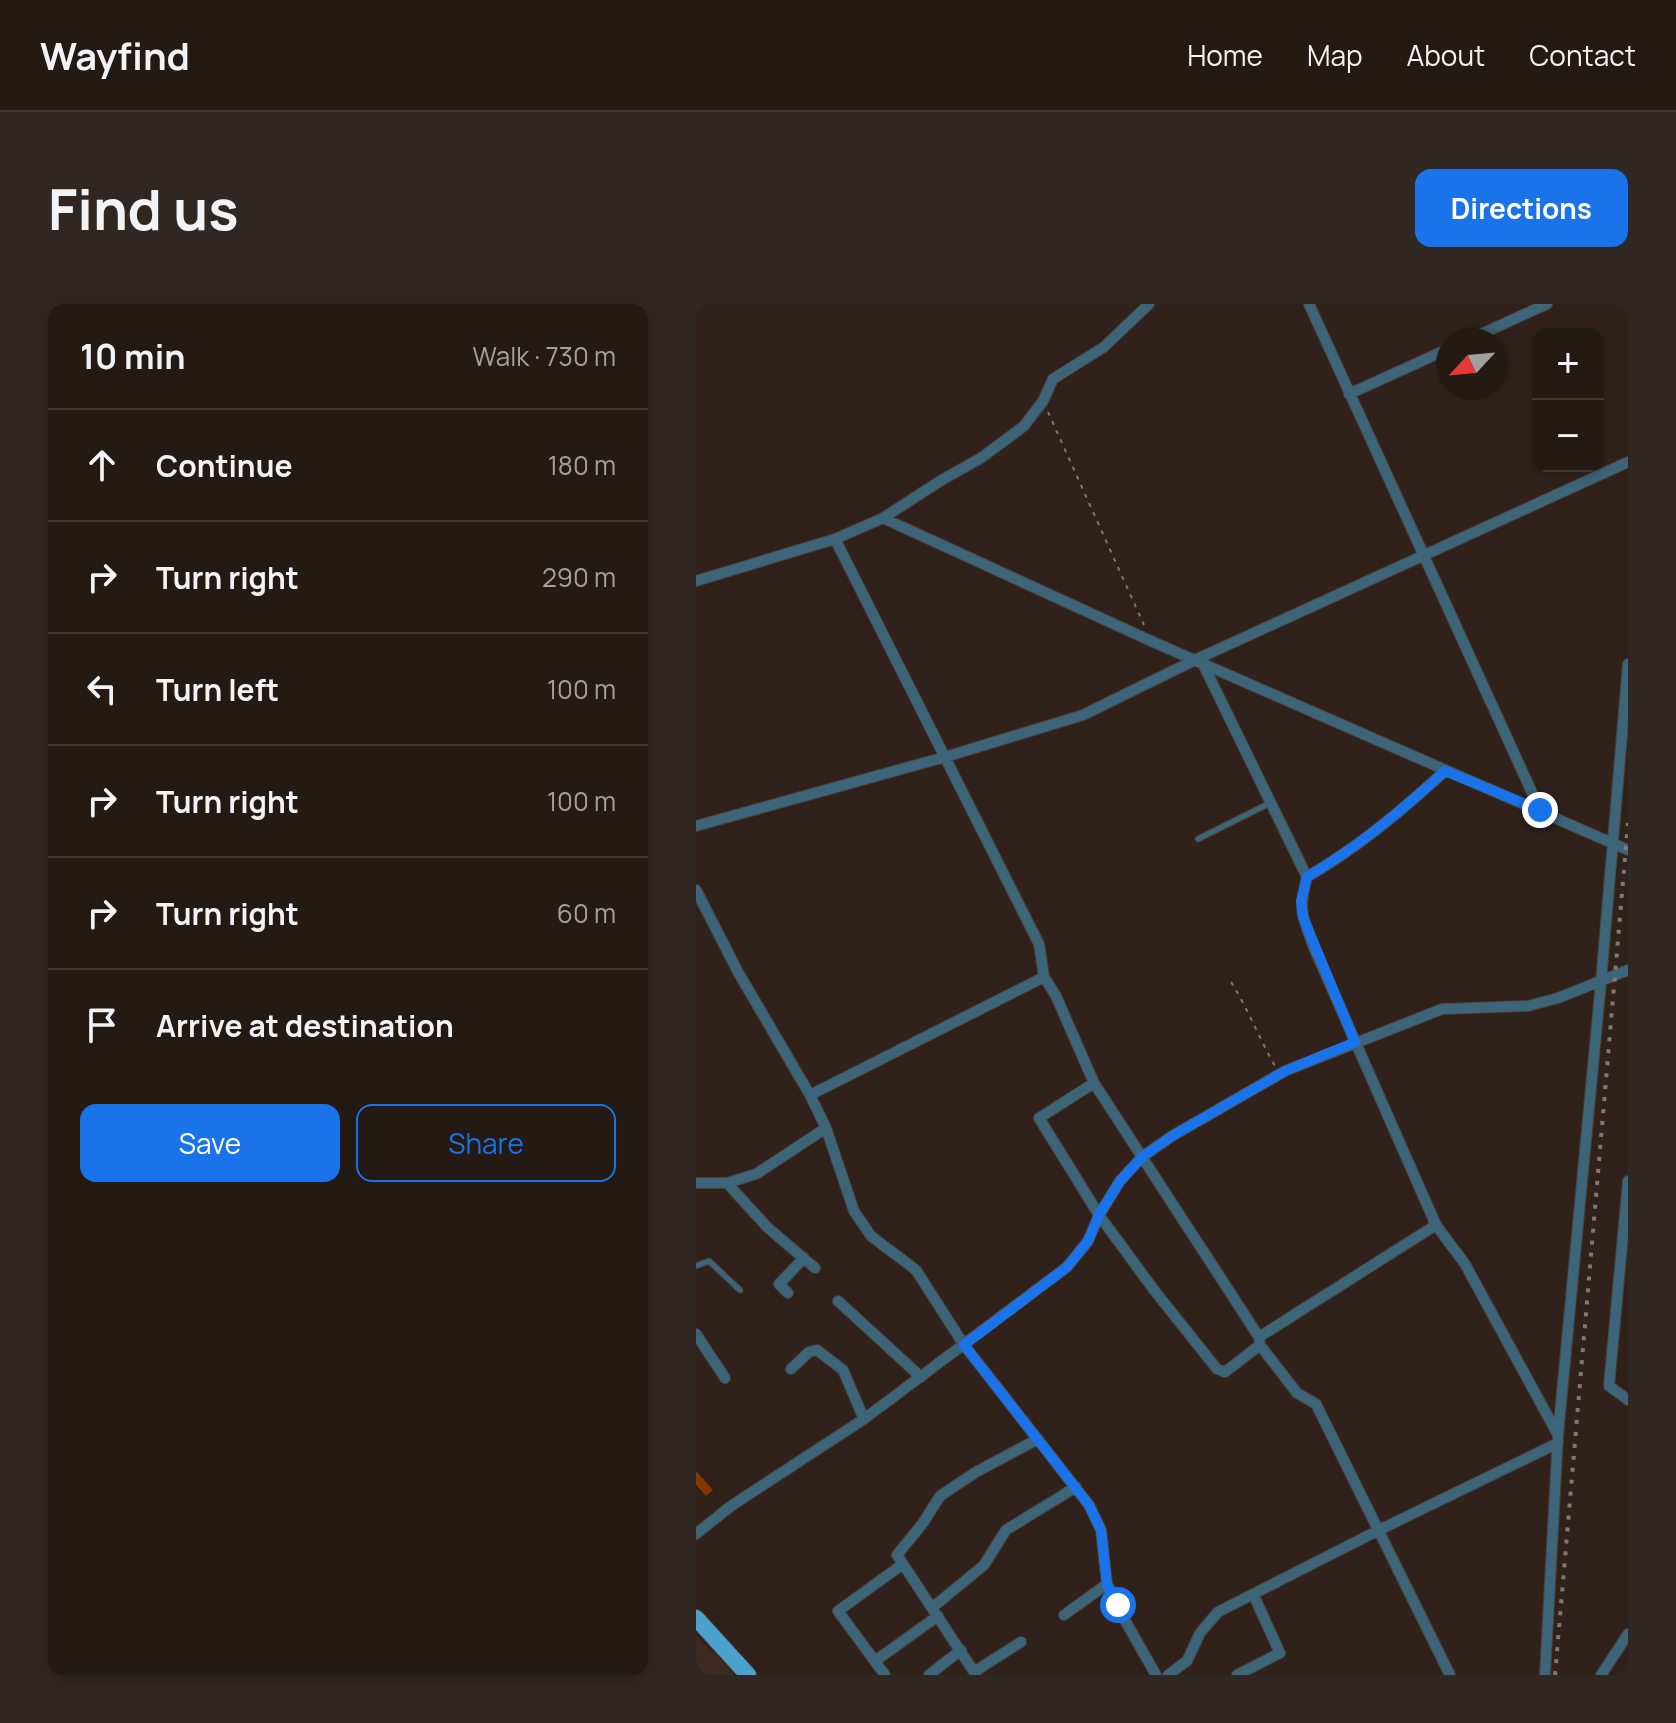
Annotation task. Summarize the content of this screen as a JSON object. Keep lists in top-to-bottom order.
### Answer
{
  "north": "bottom left",
  "page": {
    "header": "Wayfind",
    "nav": [
      "Home",
      "Map",
      "About",
      "Contact"
    ],
    "buttons": [
      "Directions",
      ["Save", "Share"]
    ],
    "title": "Find us",
    "heading": ["10 min", "Walk · 730 m"],
    "map_buttons": ["+", "−"],
    "list": [
      ["Continue", "180 m"],
      ["Turn right", "290 m"],
      ["Turn left", "100 m"],
      ["Turn right", "100 m"],
      ["Turn right", "60 m"],
      "Arrive at destination"
    ]
  }
}
